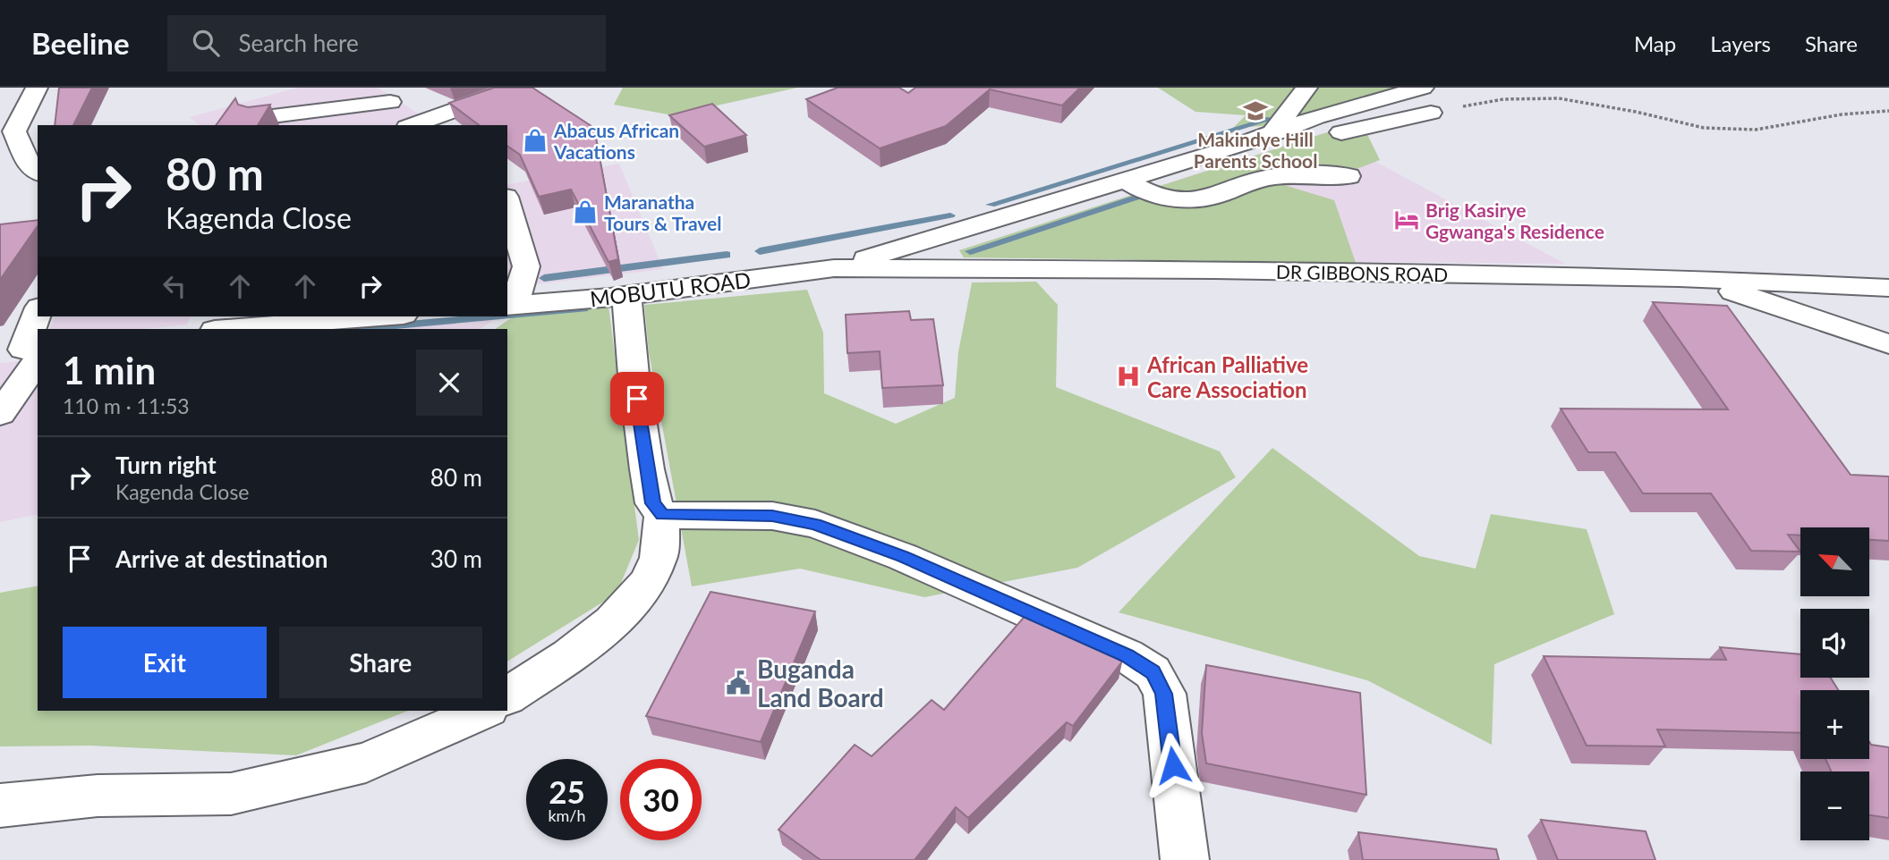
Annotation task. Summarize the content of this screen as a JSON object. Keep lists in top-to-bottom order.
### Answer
{
  "streets": {
    "street": ["DR GIBBONS ROAD", "MOBUTU ROAD"]
  },
  "crossings": [
    ["DR GIBBONS ROAD", "MOBUTU ROAD"]
  ],
  "places": {
    "school or university": ["Makindye Hill Parents School"],
    "shop": ["Abacus African Vacations", "Maranatha Tours & Travel"],
    "hotel": ["Brig Kasirye Ggwanga's Residence"],
    "hospital": ["African Palliative Care Association"],
    "public building": ["Buganda Land Board"]
  },
  "north": "top left",
  "page": {
    "header": "Beeline",
    "search": "Search here",
    "nav": ["Map", "Layers", "Share"],
    "turn": ["80 m", "Kagenda Close"],
    "heading": ["1 min", "110 m · 11:53"],
    "list": [
      {
        "name": "Turn right",
        "note": "Kagenda Close",
        "value": "80 m"
      },
      {
        "name": "Arrive at destination",
        "value": "30 m"
      }
    ],
    "map_buttons": ["+", "−"],
    "buttons": ["Exit", "Share"],
    "speed": "25 km/h",
    "limit": "30"
  }
}
